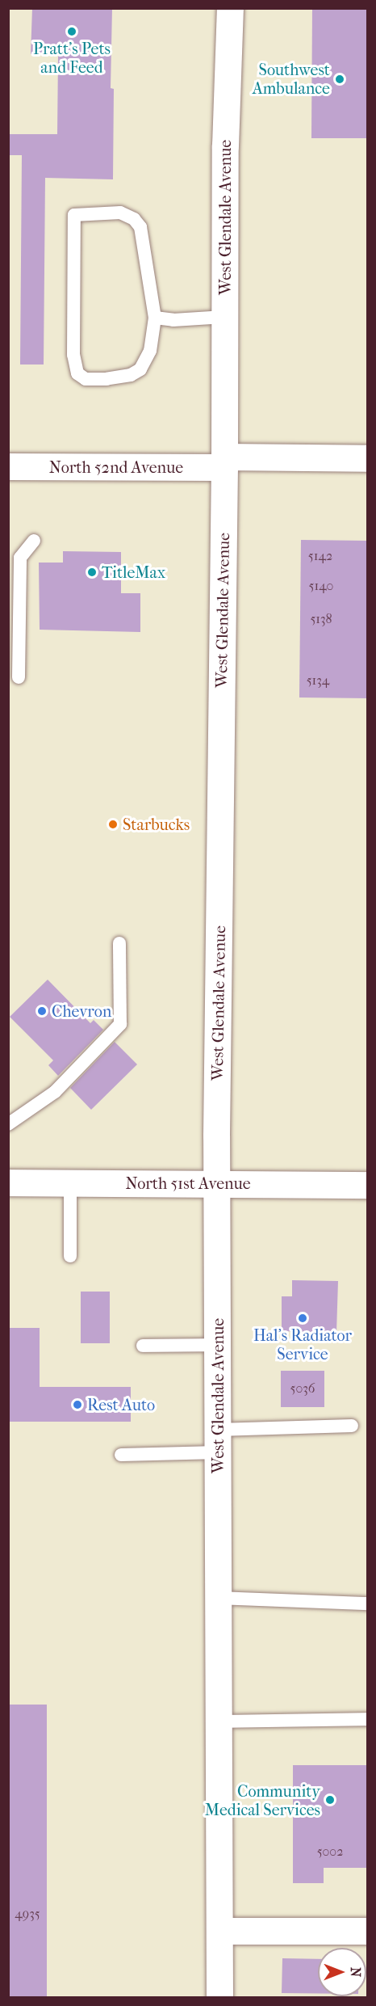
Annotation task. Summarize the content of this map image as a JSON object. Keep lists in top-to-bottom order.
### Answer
{
  "streets": {
    "main road": ["West Glendale Avenue", "North 52nd Avenue", "North 51st Avenue"]
  },
  "crossings": [
    ["West Glendale Avenue", "North 52nd Avenue"],
    ["West Glendale Avenue", "North 51st Avenue"]
  ],
  "places": [
    "Pratt's Pets and Feed",
    "Southwest Ambulance",
    "TitleMax",
    "Starbucks",
    "Chevron",
    "Hal's Radiator Service",
    "Rest Auto",
    "Community Medical Services"
  ],
  "house_numbers": [
    "5142",
    "5140",
    "5138",
    "5134",
    "5036",
    "5002",
    "4935"
  ],
  "north": "right"
}
